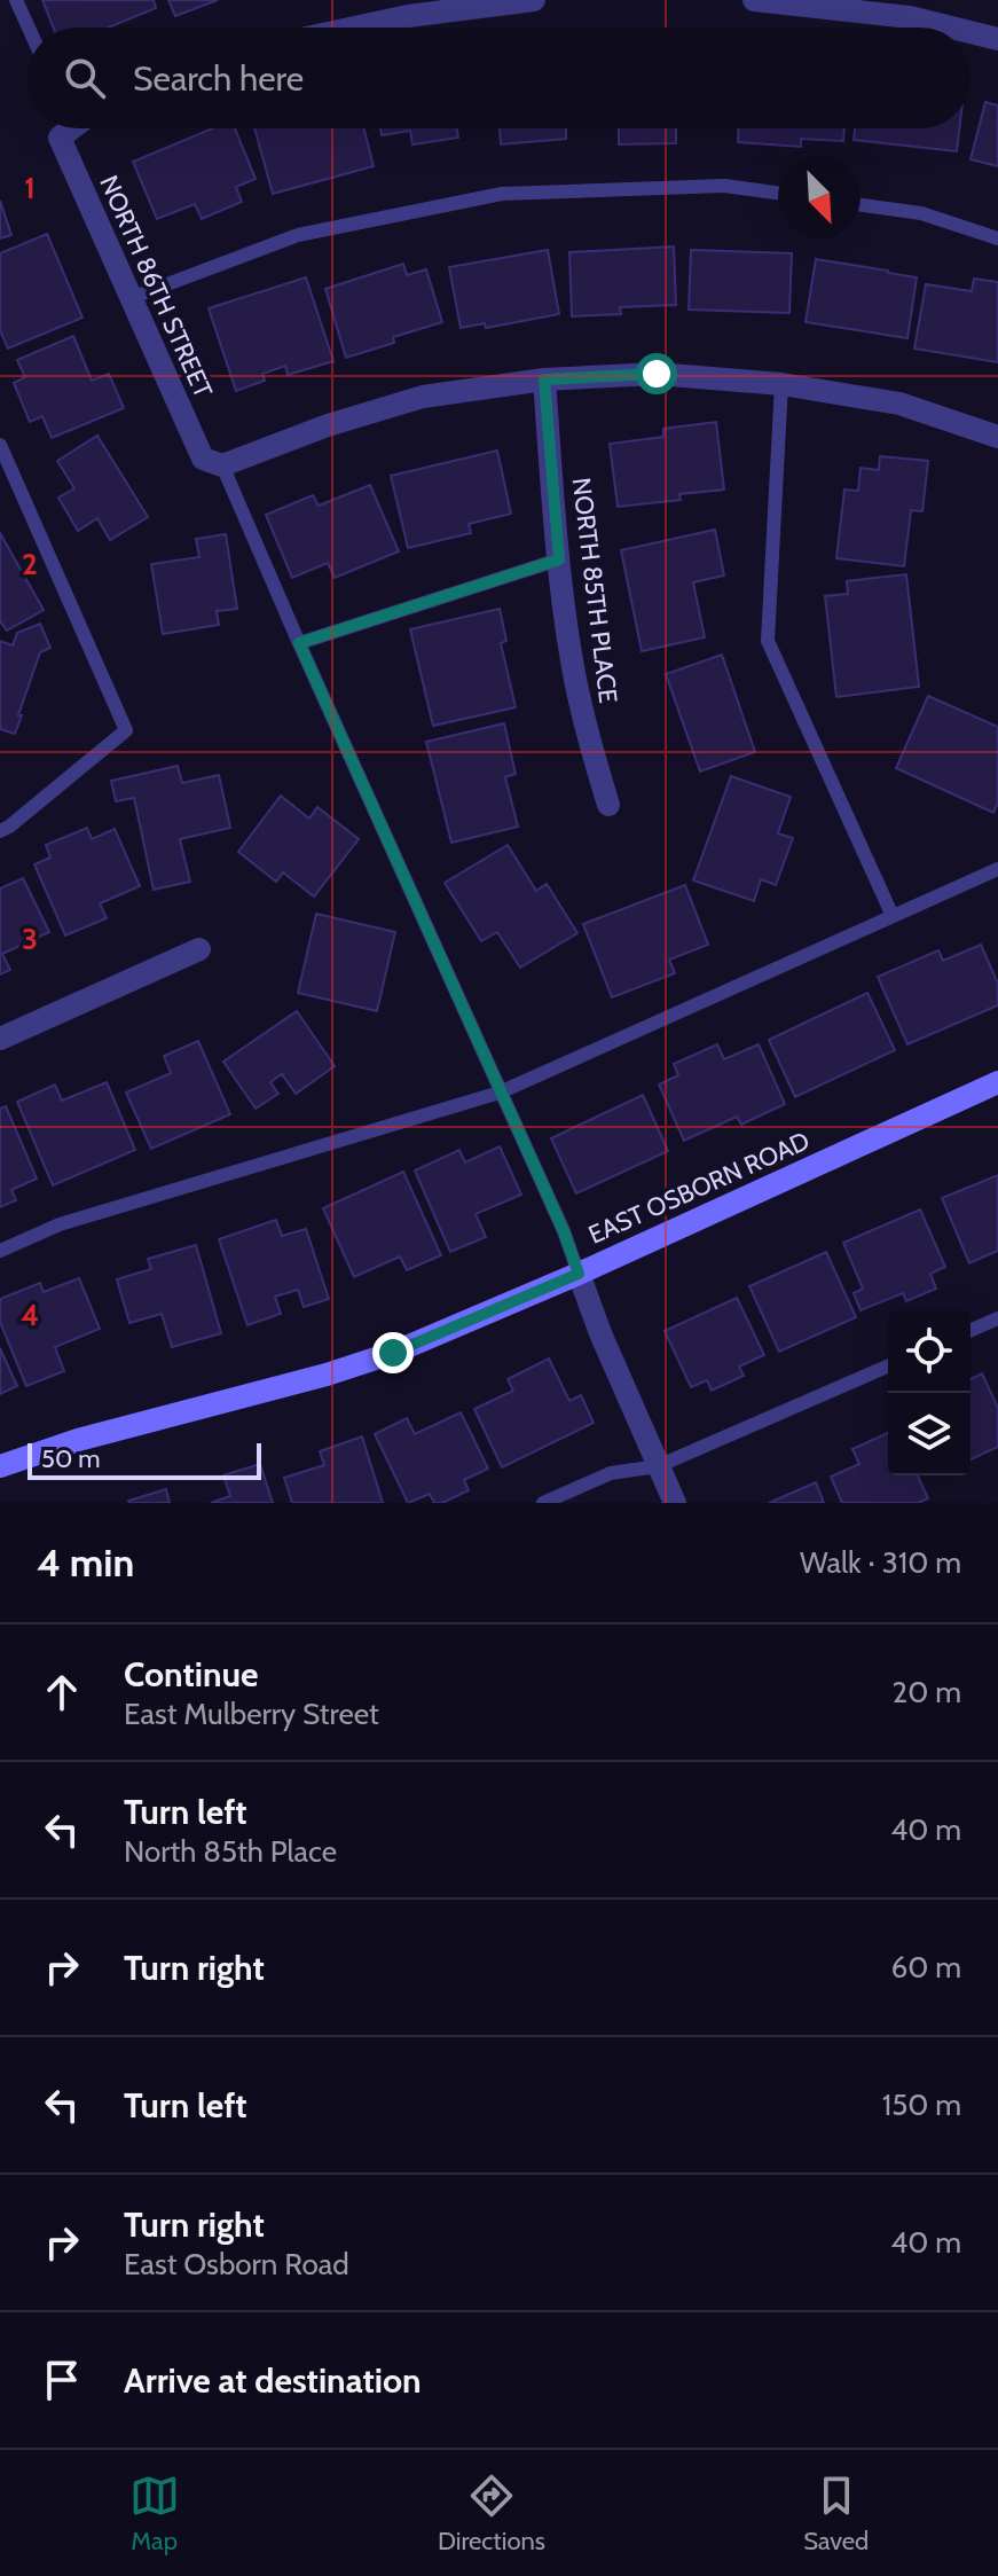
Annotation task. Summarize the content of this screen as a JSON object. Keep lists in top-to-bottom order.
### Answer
{
  "streets": {
    "street": ["NORTH 86TH STREET", "NORTH 85TH PLACE", "EAST OSBORN ROAD"]
  },
  "scale_bar": "50 m",
  "north": "bottom right",
  "page": {
    "search": "Search here",
    "scale": "50 m",
    "heading": ["4 min", "Walk · 310 m"],
    "list": [
      ["Continue", "East Mulberry Street", "20 m"],
      ["Turn left", "North 85th Place", "40 m"],
      ["Turn right", "60 m"],
      ["Turn left", "150 m"],
      ["Turn right", "East Osborn Road", "40 m"],
      "Arrive at destination"
    ],
    "nav": ["Map", "Directions", "Saved"]
  },
  "grid": {
    "rows": [
      "1",
      "2",
      "3",
      "4"
    ]
  }
}
